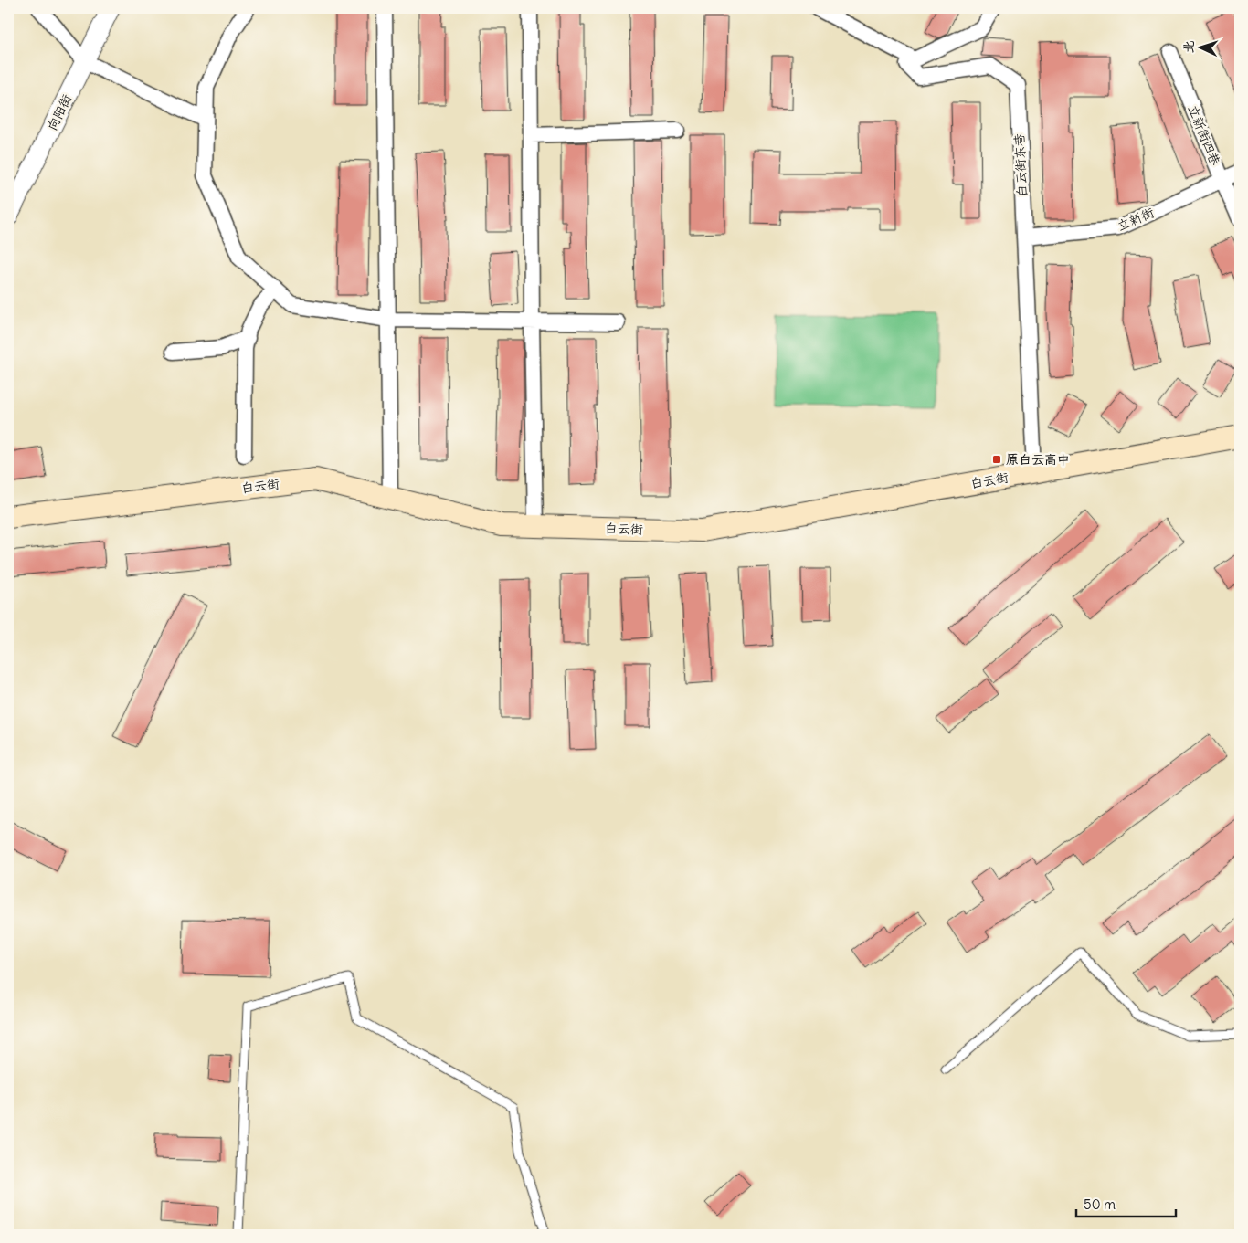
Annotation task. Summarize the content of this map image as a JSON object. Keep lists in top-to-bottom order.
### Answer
{
  "streets": {
    "main road": ["白云街"],
    "street": [
      "向阳街",
      "立新街四巷",
      "白云街东巷",
      "立新街"
    ]
  },
  "crossings": [
    ["立新街四巷", "立新街"],
    ["白云街东巷", "立新街"],
    ["白云街东巷", "白云街"]
  ],
  "places": {
    "transit": ["原白云高中"]
  },
  "scale_bar": "50 m",
  "north": "left"
}
